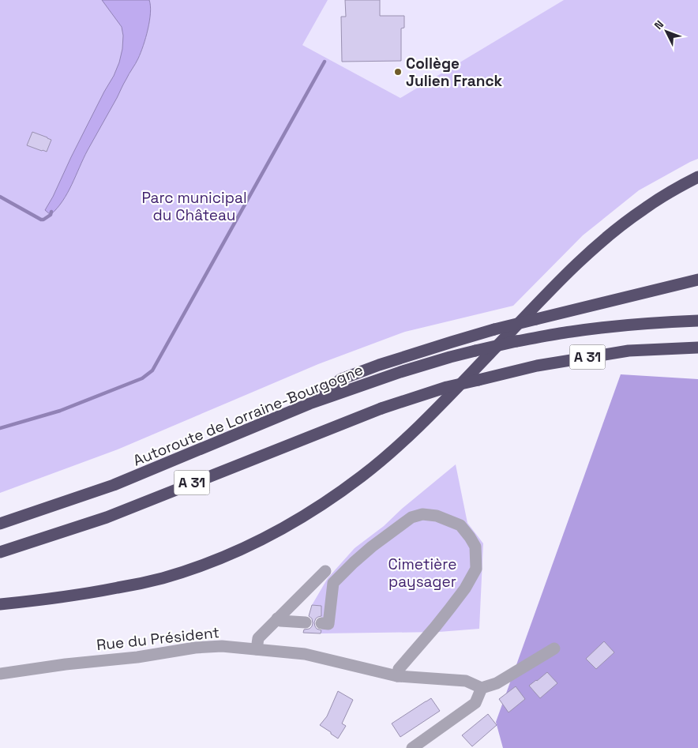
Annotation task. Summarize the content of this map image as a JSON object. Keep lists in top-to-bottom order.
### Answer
{
  "streets": {
    "highway": ["A 31", "Autoroute de Lorraine-Bourgogne"],
    "street": ["Rue du Président"]
  },
  "parks": ["Parc municipal du Château", "Cimetière paysager"],
  "places": ["Collège Julien Franck"],
  "north": "top left"
}
